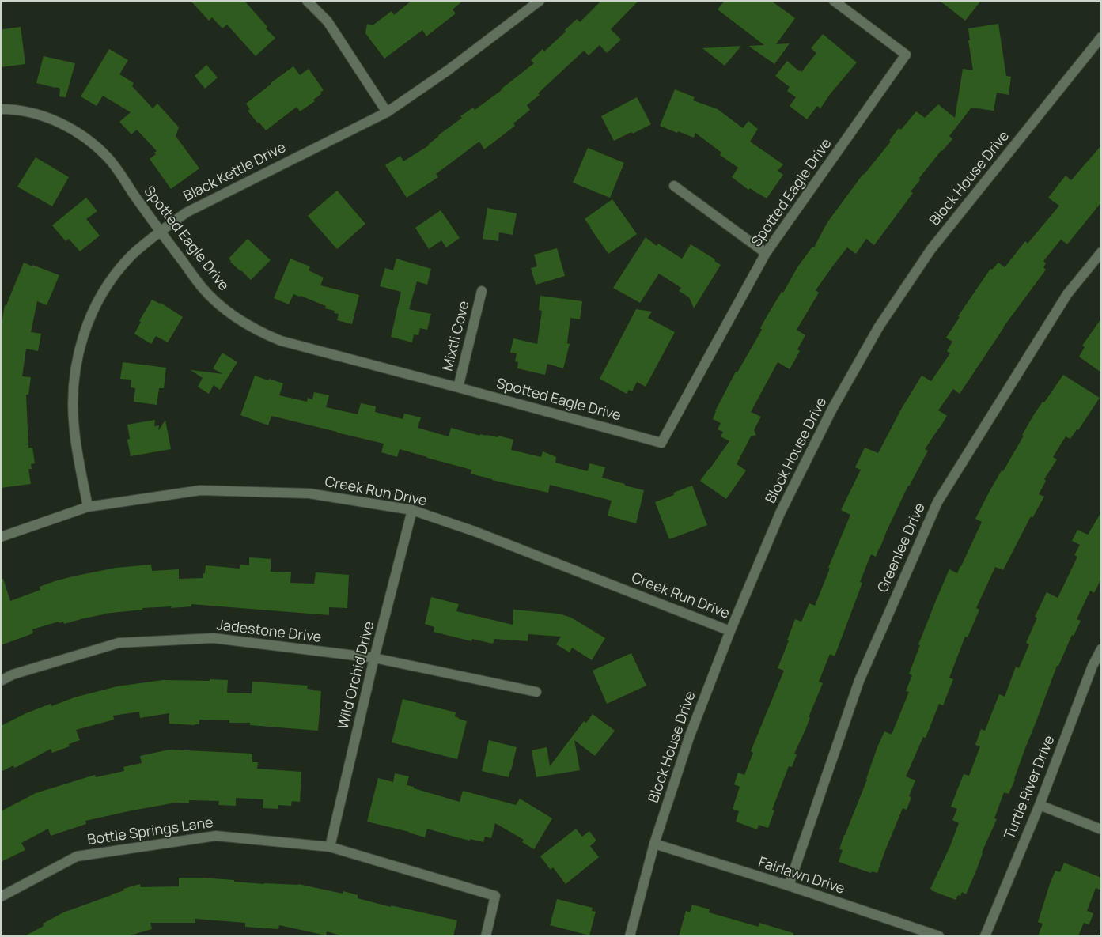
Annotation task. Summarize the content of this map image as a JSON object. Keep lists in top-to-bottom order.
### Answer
{
  "streets": {
    "street": [
      "Black Kettle Drive",
      "Block House Drive",
      "Spotted Eagle Drive",
      "Mixtli Cove",
      "Creek Run Drive",
      "Greenlee Drive",
      "Jadestone Drive",
      "Wild Orchid Drive",
      "Turtle River Drive",
      "Bottle Springs Lane",
      "Fairlawn Drive"
    ]
  },
  "crossings": [
    ["Black Kettle Drive", "Spotted Eagle Drive"],
    ["Black Kettle Drive", "Creek Run Drive"],
    ["Block House Drive", "Creek Run Drive"],
    ["Block House Drive", "Fairlawn Drive"],
    ["Spotted Eagle Drive", "Mixtli Cove"],
    ["Creek Run Drive", "Wild Orchid Drive"],
    ["Greenlee Drive", "Fairlawn Drive"],
    ["Jadestone Drive", "Wild Orchid Drive"],
    ["Wild Orchid Drive", "Bottle Springs Lane"]
  ]
}
